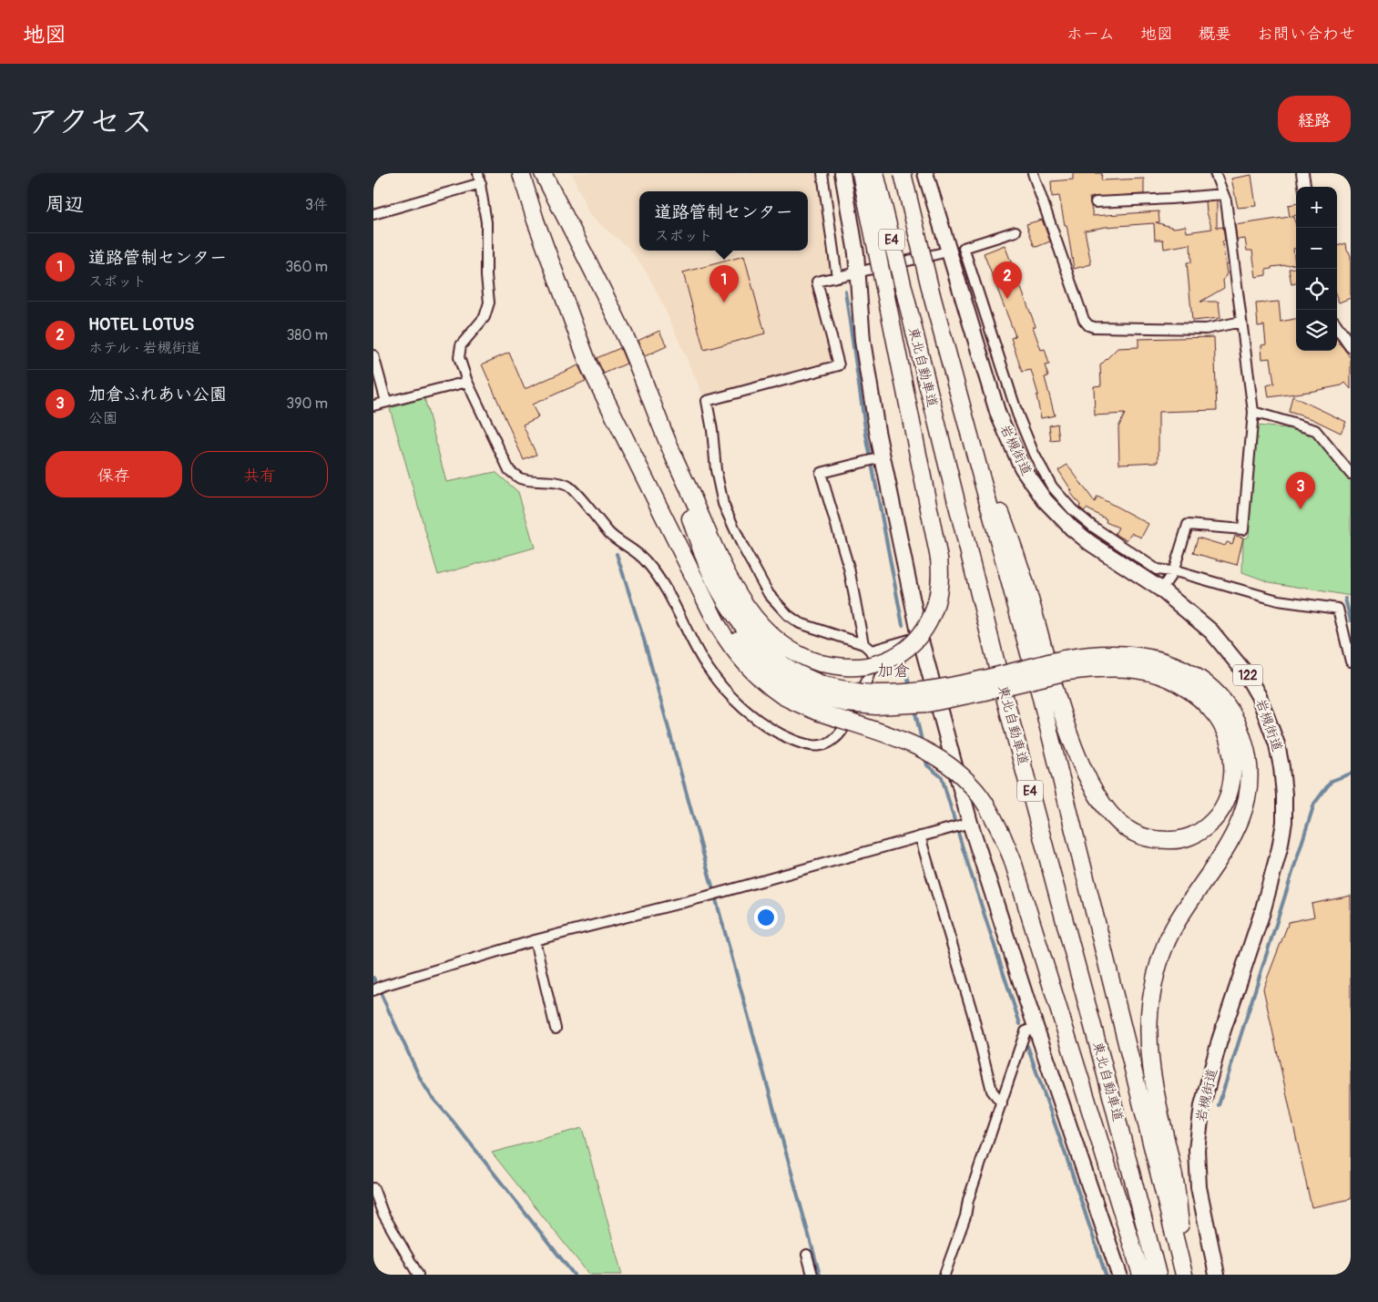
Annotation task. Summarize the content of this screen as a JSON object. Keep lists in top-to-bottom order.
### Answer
{
  "streets": {
    "highway": [
      "E4",
      "東北自動車道",
      "岩槻街道",
      "122"
    ]
  },
  "districts": ["加倉"],
  "page": {
    "header": "地図",
    "nav": [
      "ホーム",
      "地図",
      "概要",
      "お問い合わせ"
    ],
    "title": "アクセス",
    "buttons": [
      "経路",
      ["保存", "共有"]
    ],
    "heading": ["周辺", "3件"],
    "map_buttons": ["+", "−"],
    "popup": ["道路管制センター", "スポット"],
    "list": [
      {
        "mark": "1",
        "name": "道路管制センター",
        "note": "スポット",
        "value": "360 m"
      },
      {
        "mark": "2",
        "name": "HOTEL LOTUS",
        "note": "ホテル · 岩槻街道",
        "value": "380 m"
      },
      {
        "mark": "3",
        "name": "加倉ふれあい公園",
        "note": "公園",
        "value": "390 m"
      }
    ],
    "pins": ["2", "1", "3"]
  }
}
